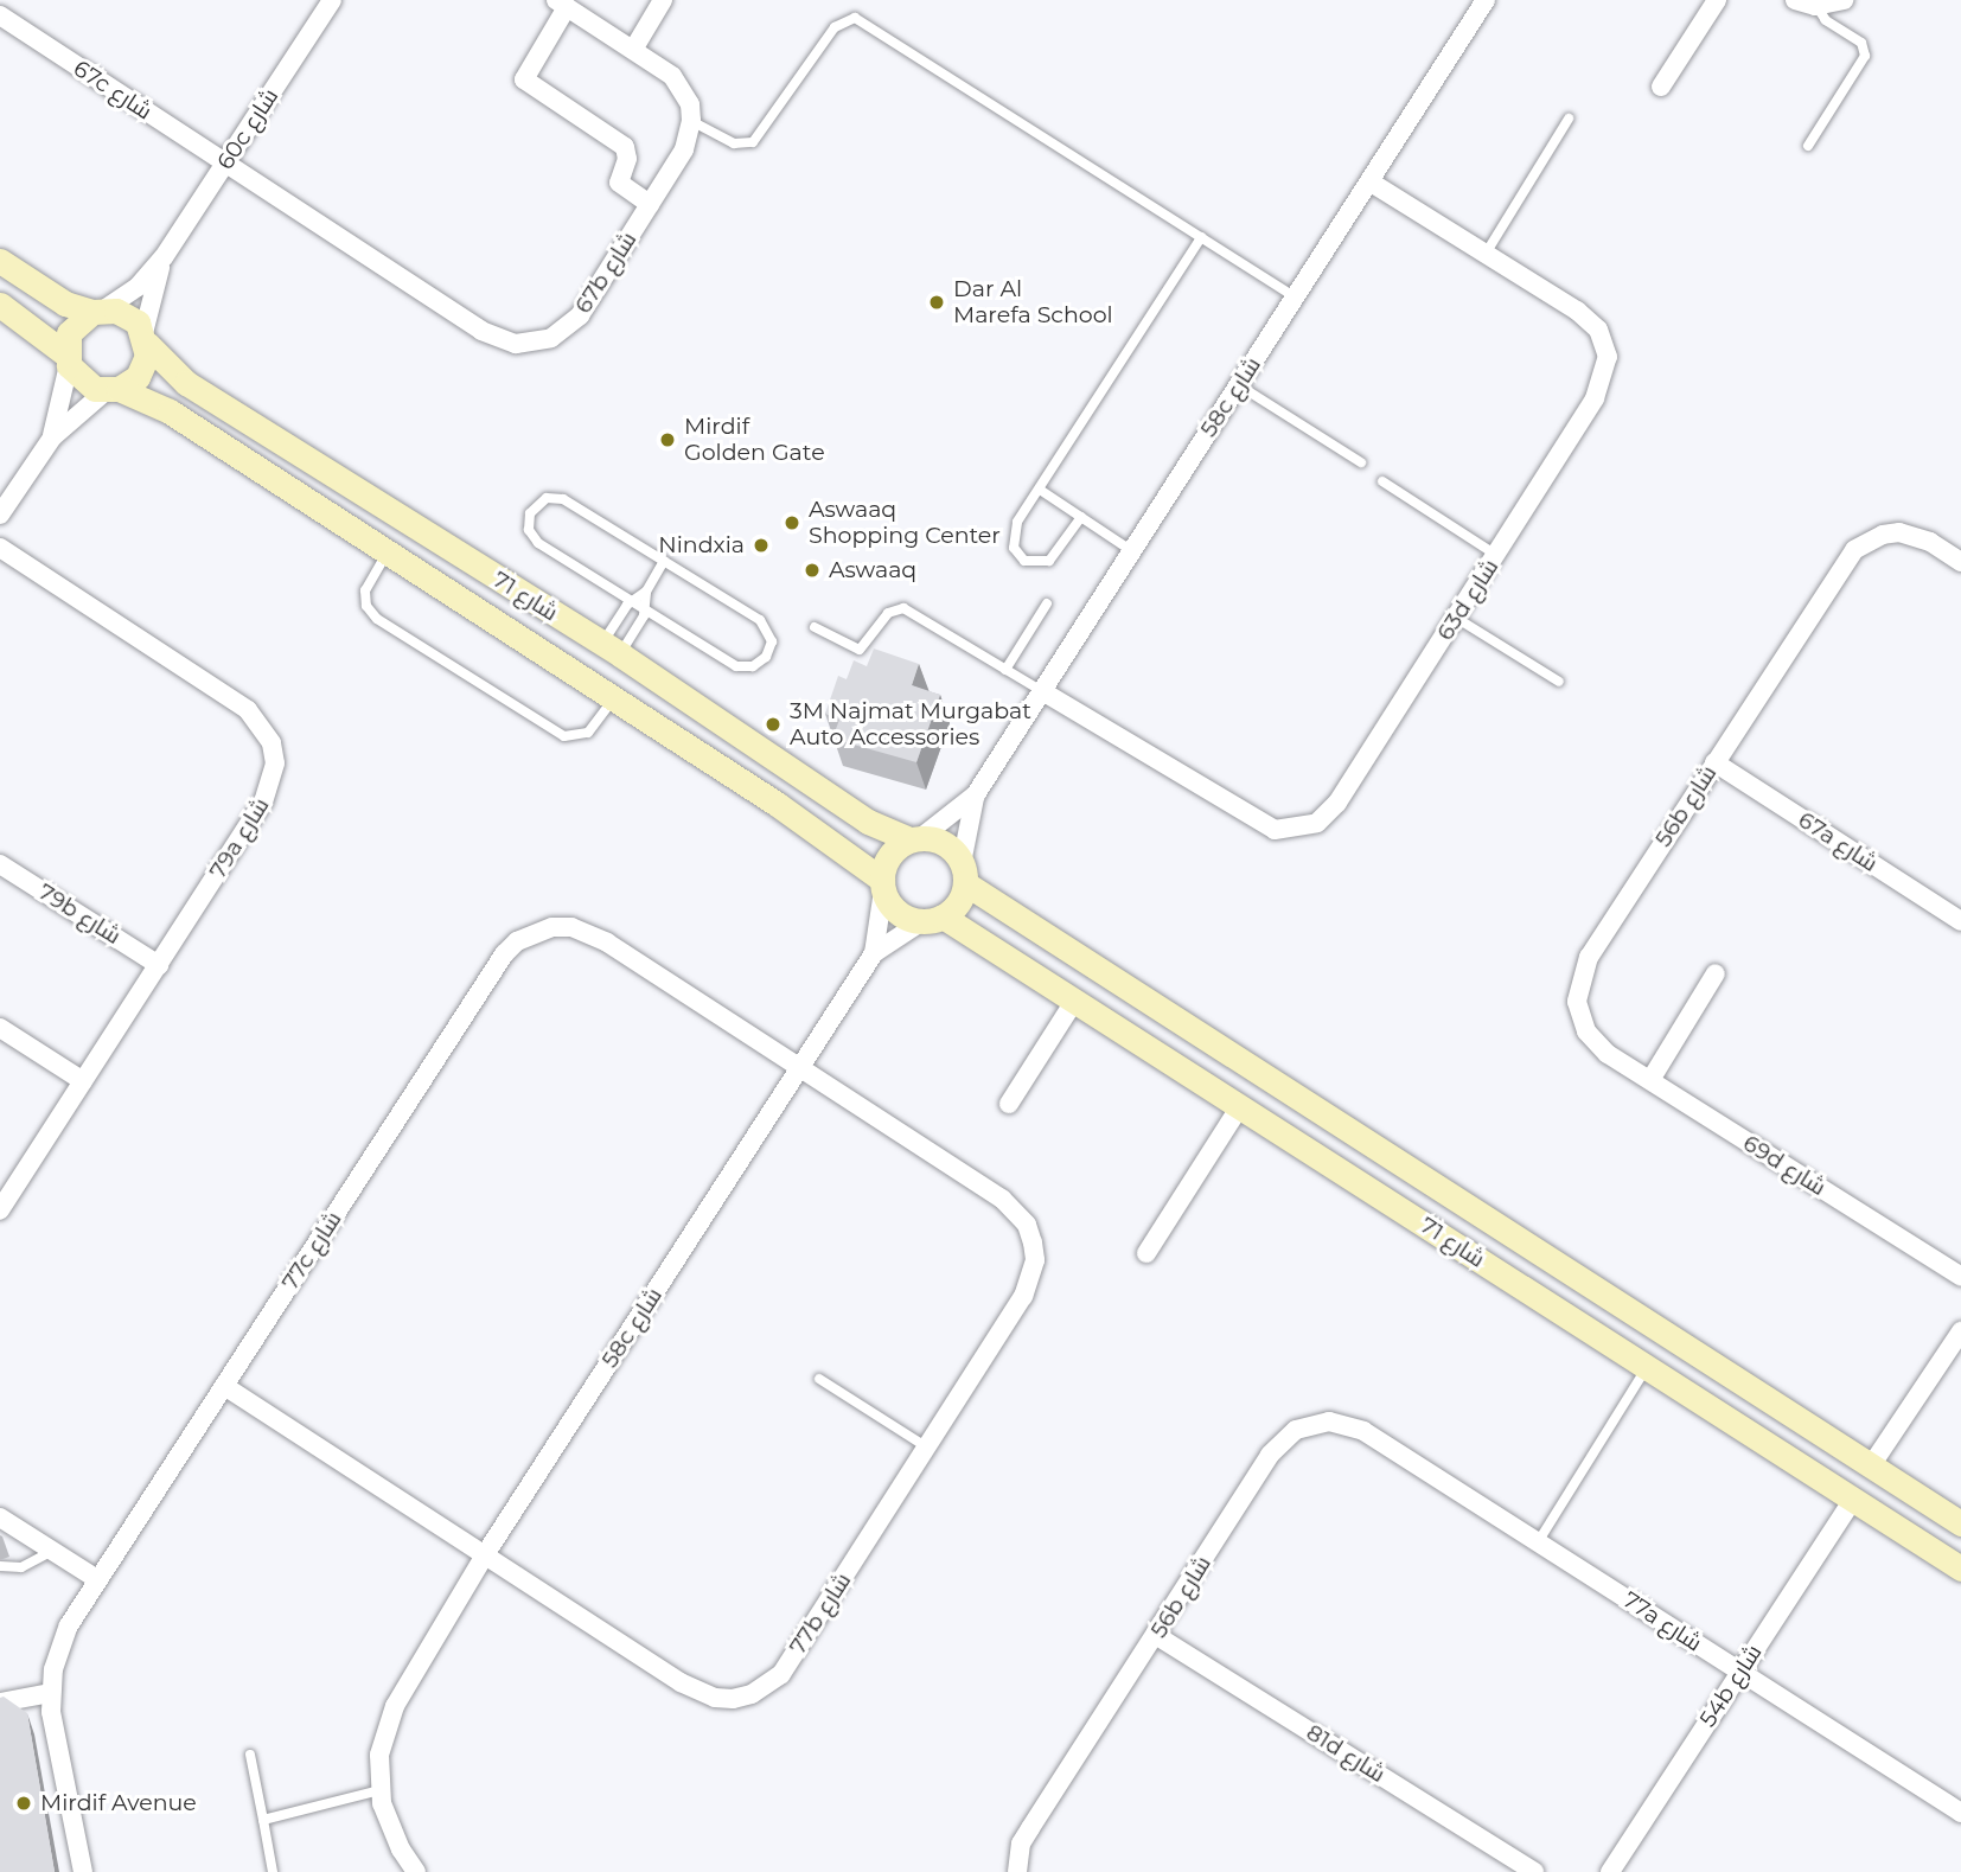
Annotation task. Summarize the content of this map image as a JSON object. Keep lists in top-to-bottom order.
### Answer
{
  "streets": {
    "street": [
      "67c شارع",
      "60c شارع",
      "67b شارع",
      "58c شارع",
      "شارع 71",
      "63d شارع",
      "56b شارع",
      "79a شارع",
      "67a شارع",
      "79b شارع",
      "69d شارع",
      "77c شارع",
      "77b شارع",
      "77a شارع",
      "54b شارع",
      "81d شارع"
    ]
  },
  "crossings": [
    ["67c شارع", "60c شارع"],
    ["67c شارع", "67b شارع"],
    ["60c شارع", "67b شارع"],
    ["60c شارع", "شارع 71"],
    ["58c شارع", "شارع 71"],
    ["58c شارع", "63d شارع"],
    ["58c شارع", "77c شارع"],
    ["58c شارع", "77b شارع"],
    ["شارع 71", "54b شارع"],
    ["56b شارع", "67a شارع"],
    ["56b شارع", "69d شارع"],
    ["56b شارع", "77a شارع"],
    ["56b شارع", "81d شارع"],
    ["79a شارع", "79b شارع"],
    ["77c شارع", "77b شارع"],
    ["77a شارع", "54b شارع"]
  ],
  "places": [
    "Dar Al Marefa School",
    "Mirdif Golden Gate",
    "Aswaaq Shopping Center",
    "Nindxia",
    "Aswaaq",
    "3M Najmat Murgabat Auto Accessories",
    "Mirdif Avenue"
  ]
}
